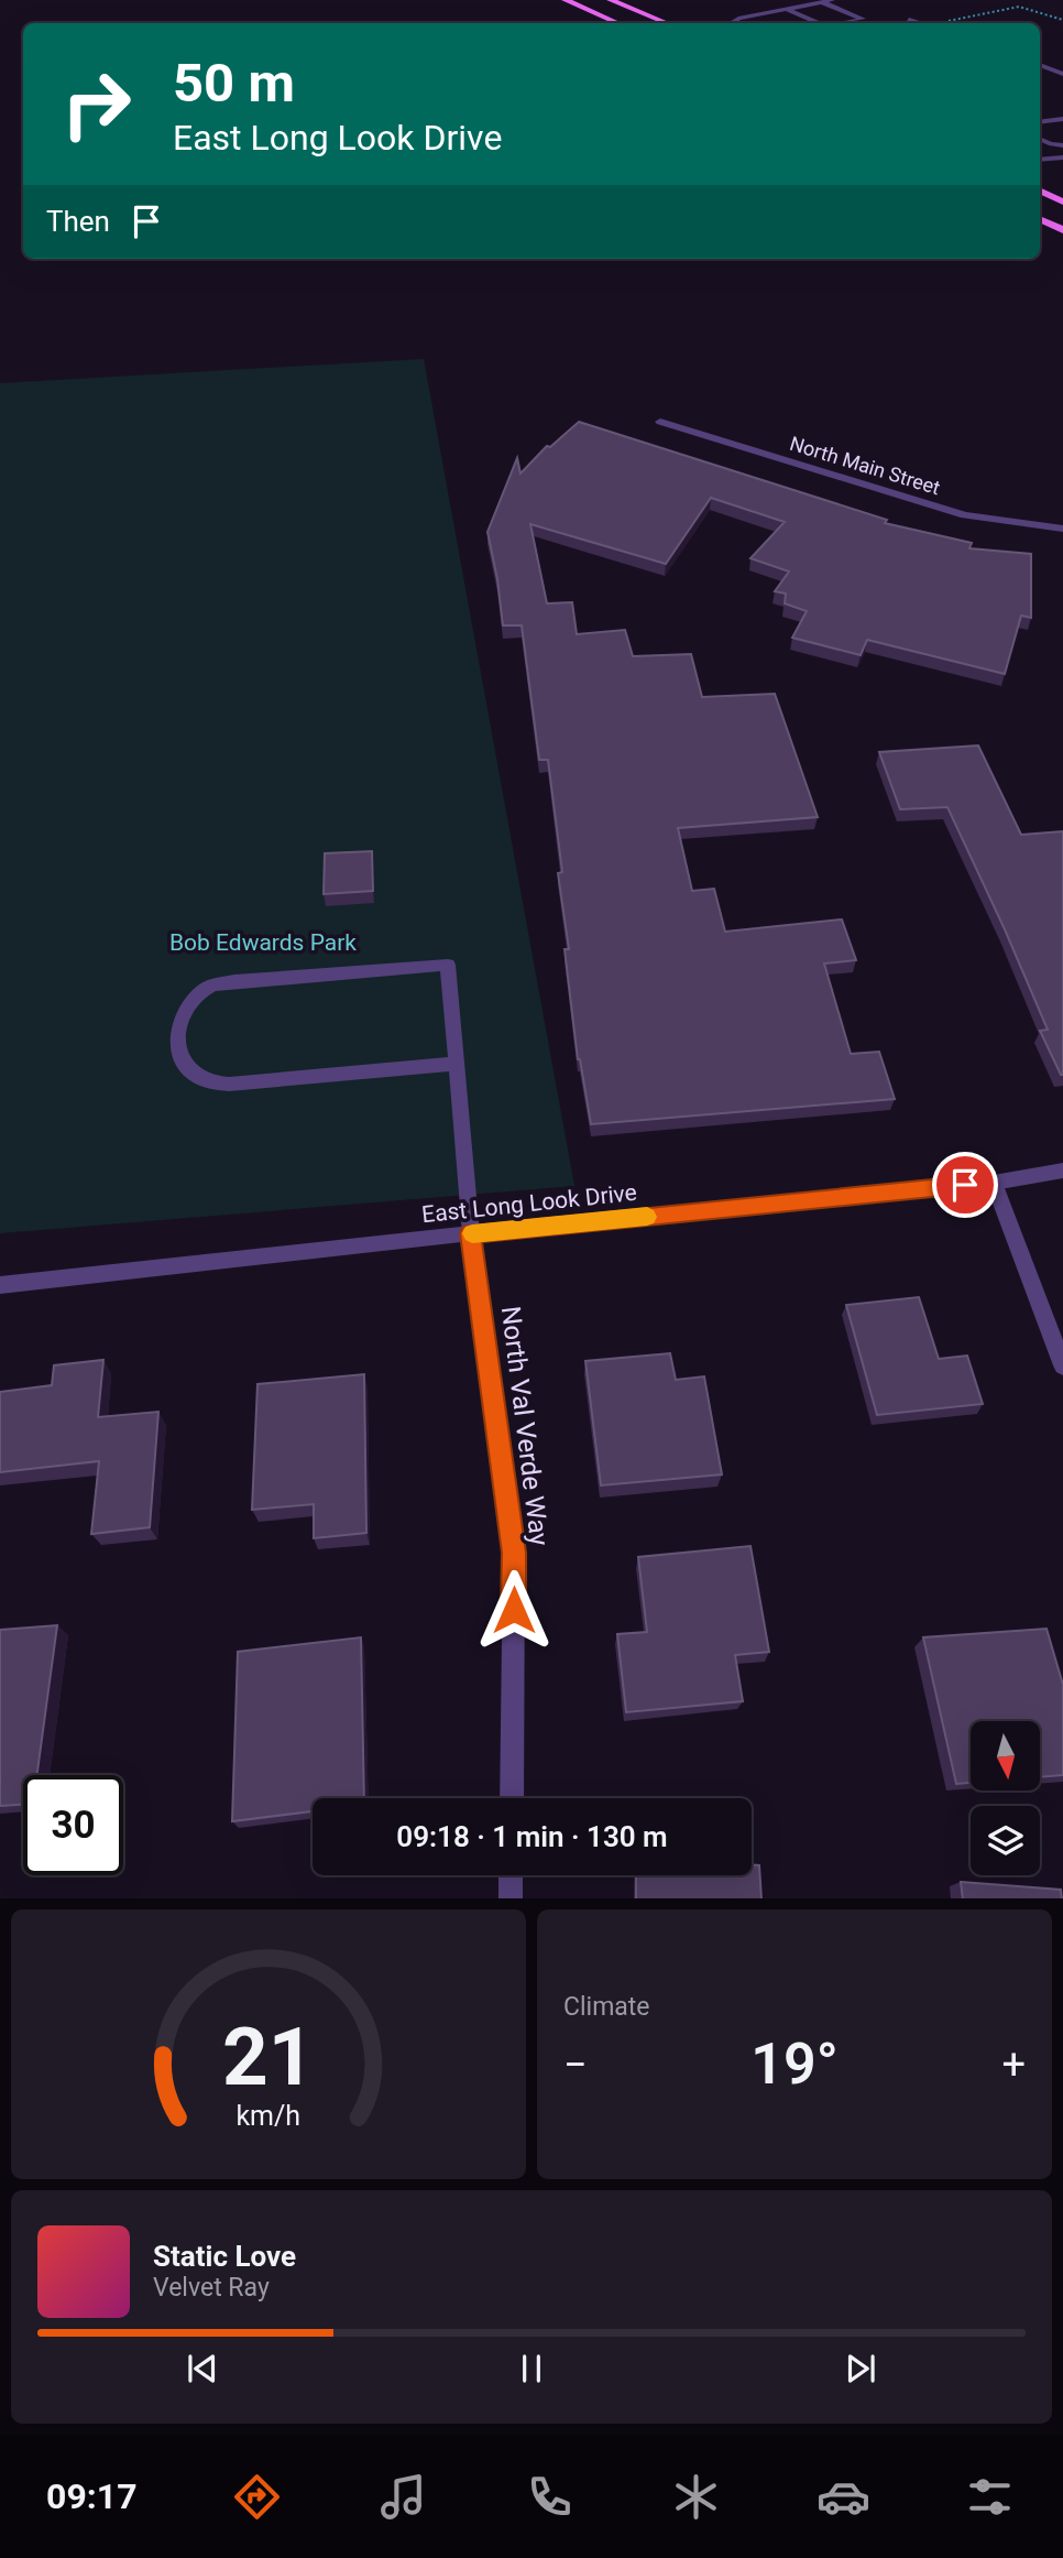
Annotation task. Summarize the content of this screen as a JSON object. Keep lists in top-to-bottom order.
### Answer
{
  "streets": {
    "street": ["North Main Street", "East Long Look Drive", "North Val Verde Way"]
  },
  "crossings": [
    ["East Long Look Drive", "North Val Verde Way"]
  ],
  "parks": ["Bob Edwards Park"],
  "north": "bottom",
  "page": {
    "turn": ["50 m", "East Long Look Drive"],
    "then": "Then",
    "limit": "30",
    "trip": "09:18 · 1 min · 130 m",
    "tile": "Climate",
    "heat": ["−", "19°", "+"],
    "song": ["Static Love", "Velvet Ray"],
    "tabs": "09:17",
    "gauge": ["21", "km/h"]
  }
}
